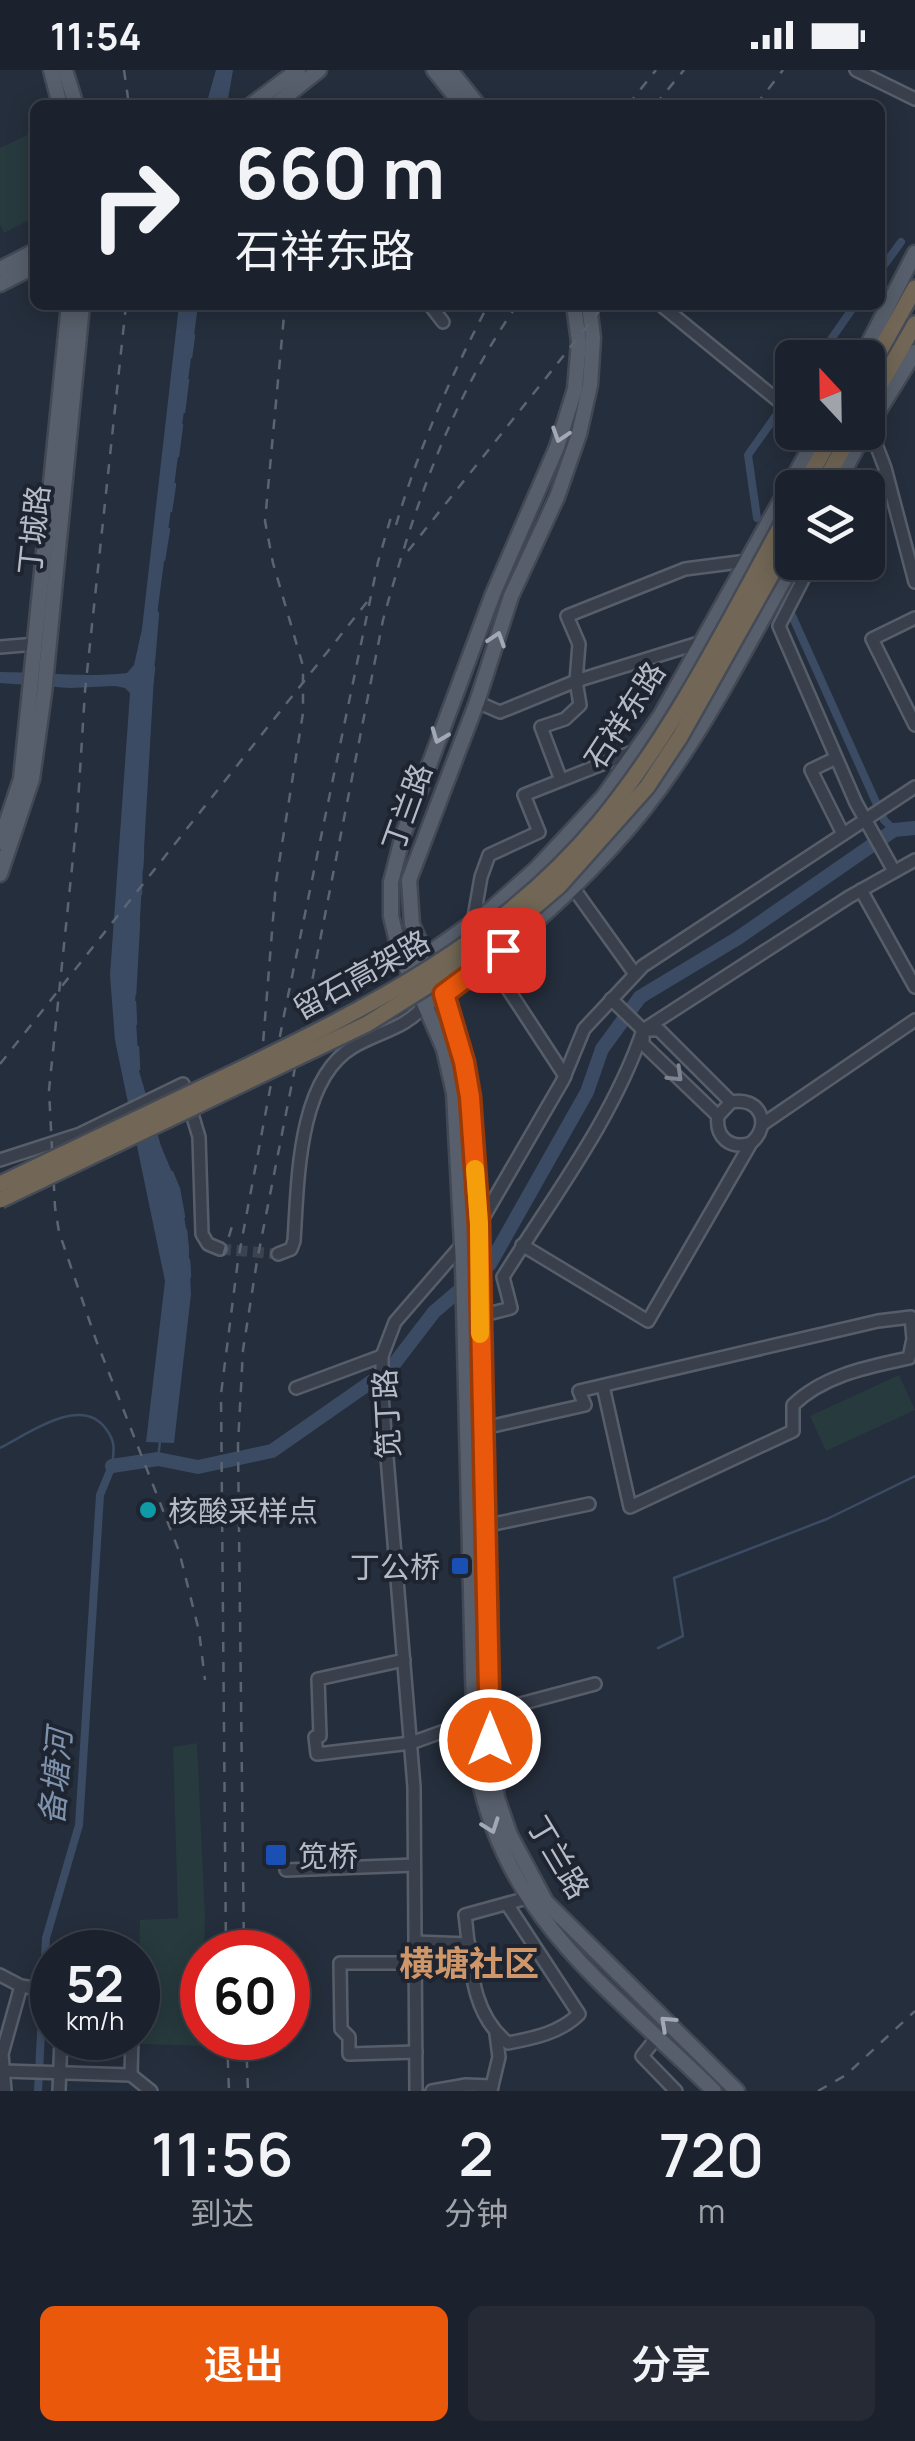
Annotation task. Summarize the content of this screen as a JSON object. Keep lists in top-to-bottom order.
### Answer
{
  "streets": {
    "highway": ["留石高架路"],
    "main road": ["丁城路", "石祥东路", "丁兰路"],
    "street": ["笕丁路"]
  },
  "crossings": [
    ["石祥东路", "丁兰路"],
    ["丁兰路", "笕丁路"]
  ],
  "districts": ["横塘社区"],
  "water": ["备塘河"],
  "places": {
    "other": ["核酸采样点"],
    "transit": ["丁公桥", "笕桥"]
  },
  "north": "top",
  "page": {
    "status": "11:54",
    "turn": ["660 m", "石祥东路"],
    "speed": "52 km/h",
    "limit": "60",
    "eta": [
      "11:56",
      "到达",
      "2",
      "分钟",
      "720",
      "m"
    ],
    "buttons": ["退出", "分享"]
  }
}
